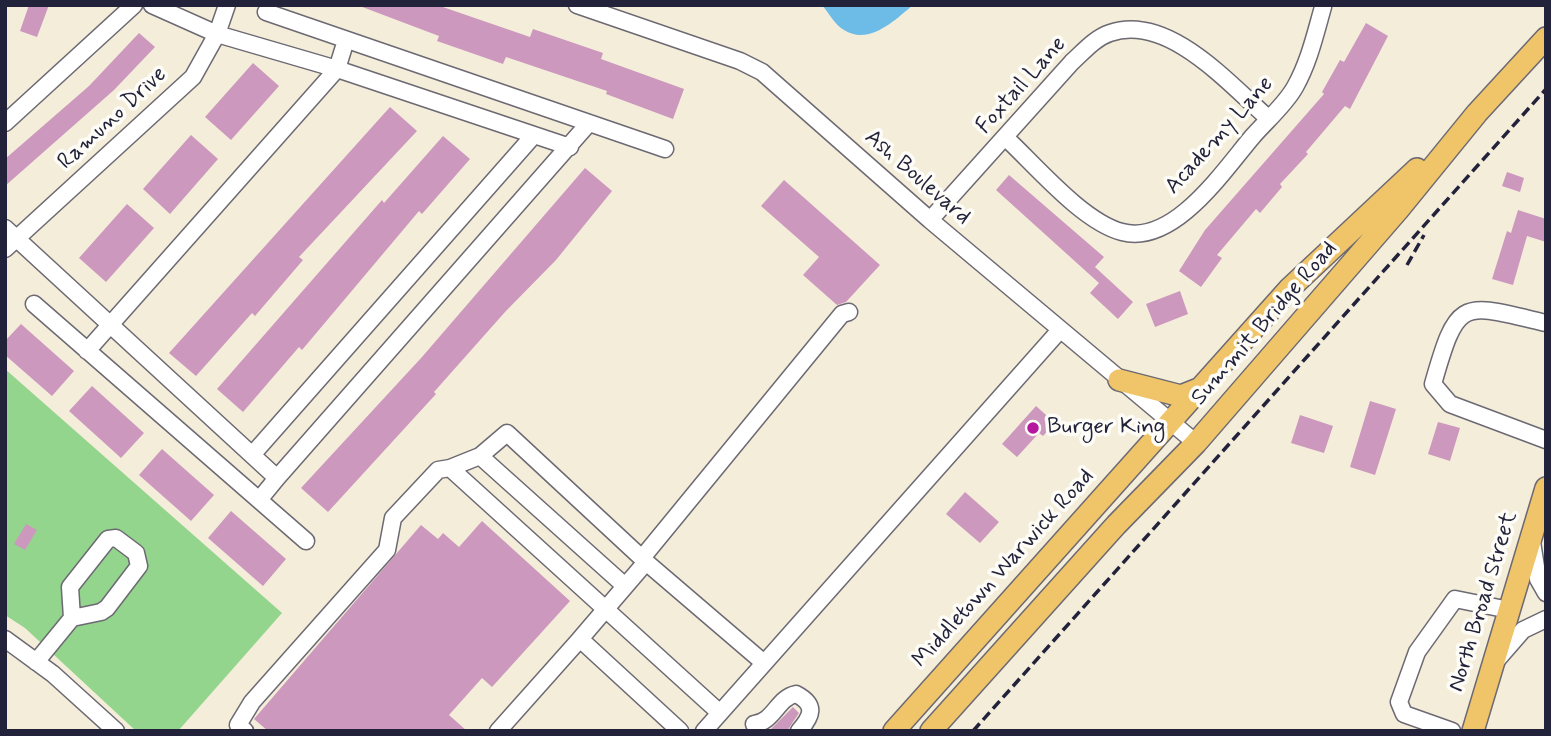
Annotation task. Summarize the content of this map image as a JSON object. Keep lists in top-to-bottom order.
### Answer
{
  "streets": {
    "main road": ["Summit Bridge Road", "Middletown Warwick Road", "North Broad Street"],
    "street": [
      "Foxtail Lane",
      "Ramuno Drive",
      "Academy Lane",
      "Ash Boulevard"
    ]
  },
  "crossings": [
    ["Foxtail Lane", "Academy Lane"],
    ["Foxtail Lane", "Ash Boulevard"],
    ["Ash Boulevard", "Summit Bridge Road"],
    ["Ash Boulevard", "Middletown Warwick Road"],
    ["Summit Bridge Road", "Middletown Warwick Road"]
  ],
  "places": ["Burger King"]
}
